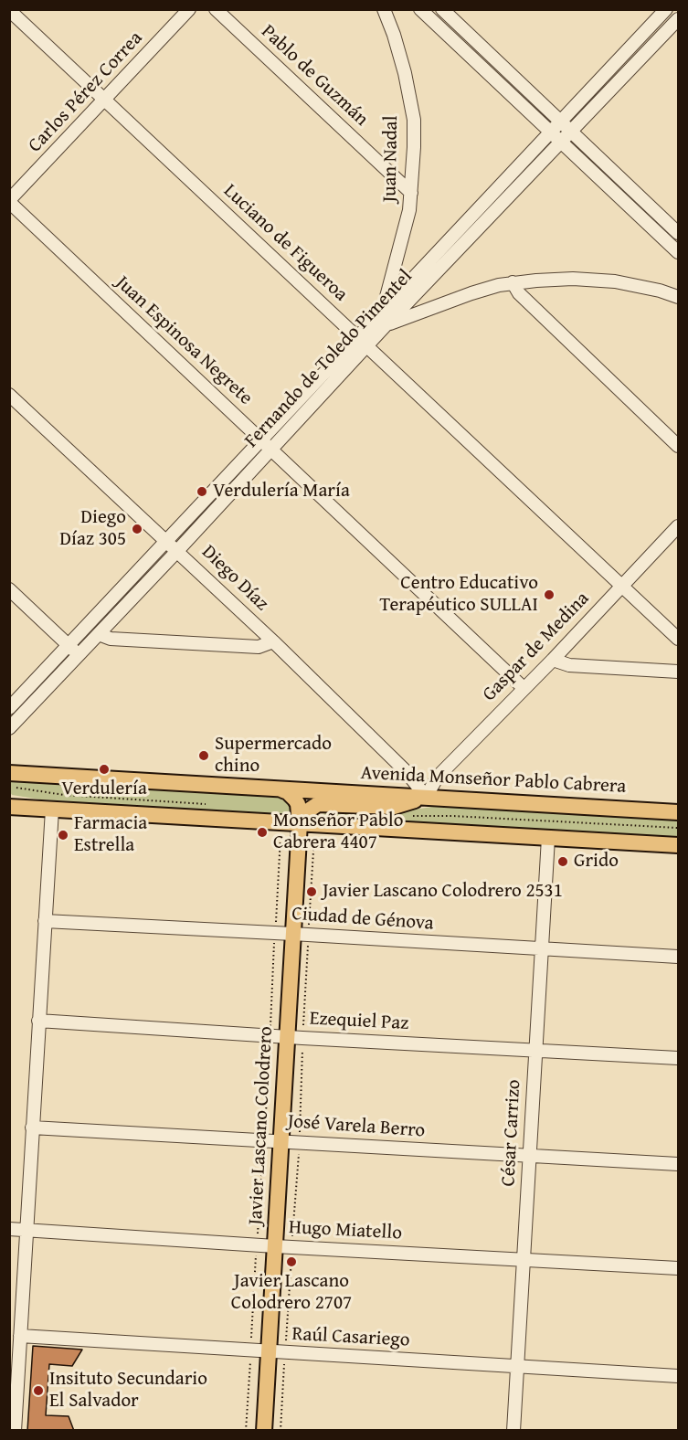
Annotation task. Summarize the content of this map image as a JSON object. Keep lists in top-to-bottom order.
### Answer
{
  "streets": {
    "main road": ["Avenida Monseñor Pablo Cabrera", "Javier Lascano Colodrero"],
    "street": [
      "Pablo de Guzmán",
      "Carlos Pérez Correa",
      "Juan Nadal",
      "Luciano de Figueroa",
      "Juan Espinosa Negrete",
      "Fernando de Toledo Pimentel",
      "Diego Díaz",
      "Gaspar de Medina",
      "Ciudad de Génova",
      "Ezequiel Paz",
      "José Varela Berro",
      "César Carrizo",
      "Hugo Miatello",
      "Raúl Casariego"
    ]
  },
  "crossings": [
    ["Pablo de Guzmán", "Juan Nadal"],
    ["Carlos Pérez Correa", "Luciano de Figueroa"],
    ["Carlos Pérez Correa", "Juan Espinosa Negrete"],
    ["Juan Nadal", "Fernando de Toledo Pimentel"],
    ["Luciano de Figueroa", "Fernando de Toledo Pimentel"],
    ["Luciano de Figueroa", "Gaspar de Medina"],
    ["Juan Espinosa Negrete", "Fernando de Toledo Pimentel"],
    ["Juan Espinosa Negrete", "Gaspar de Medina"],
    ["Fernando de Toledo Pimentel", "Diego Díaz"],
    ["Diego Díaz", "Gaspar de Medina"],
    ["Diego Díaz", "Avenida Monseñor Pablo Cabrera"],
    ["Gaspar de Medina", "Avenida Monseñor Pablo Cabrera"],
    ["Avenida Monseñor Pablo Cabrera", "Javier Lascano Colodrero"],
    ["Ciudad de Génova", "Javier Lascano Colodrero"],
    ["Ciudad de Génova", "César Carrizo"],
    ["Ezequiel Paz", "Javier Lascano Colodrero"],
    ["Ezequiel Paz", "César Carrizo"],
    ["Javier Lascano Colodrero", "José Varela Berro"],
    ["Javier Lascano Colodrero", "Hugo Miatello"],
    ["Javier Lascano Colodrero", "Raúl Casariego"],
    ["José Varela Berro", "César Carrizo"],
    ["César Carrizo", "Hugo Miatello"],
    ["César Carrizo", "Raúl Casariego"]
  ],
  "places": [
    "Verdulería María",
    "Diego Díaz 305",
    "Centro Educativo Terapéutico SULLAI",
    "Supermercado chino",
    "Verdulería",
    "Monseñor Pablo Cabrera 4407",
    "Farmacia Estrella",
    "Grido",
    "Javier Lascano Colodrero 2531",
    "Javier Lascano Colodrero 2707",
    "Insituto Secundario El Salvador"
  ]
}
